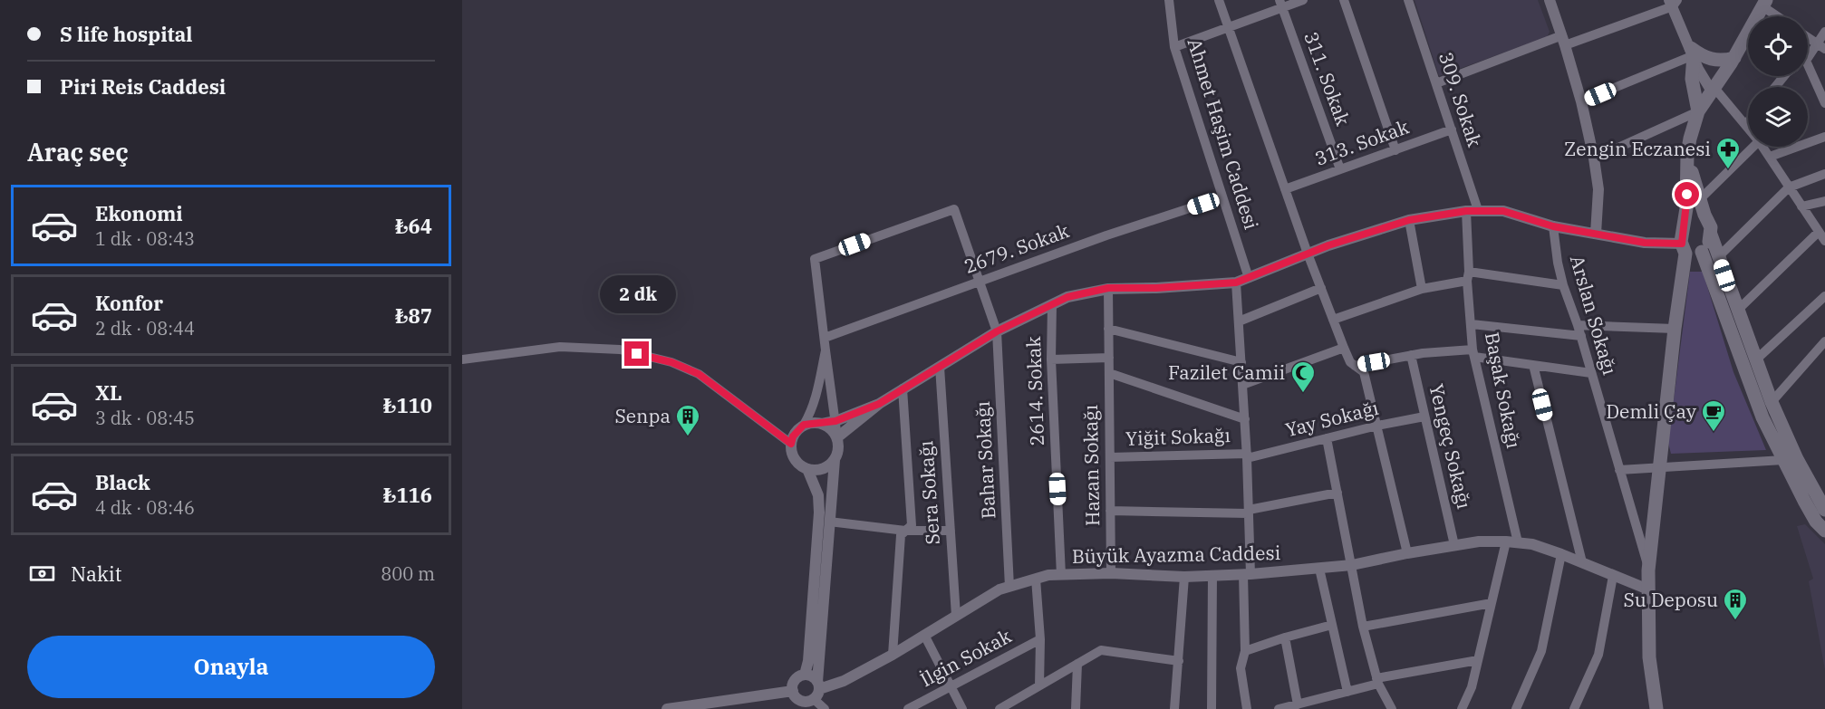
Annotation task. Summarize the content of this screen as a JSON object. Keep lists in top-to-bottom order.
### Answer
{
  "streets": {
    "street": [
      "311. Sokak",
      "309. Sokak",
      "Ahmet Haşim Caddesi",
      "313. Sokak",
      "2679. Sokak",
      "Arslan Sokağı",
      "Başak Sokağı",
      "2614. Sokak",
      "Yay Sokağı",
      "Yiğit Sokağı",
      "Yengeç Sokağı",
      "Bahar Sokağı",
      "Hazan Sokağı",
      "Sera Sokağı",
      "Büyük Ayazma Caddesi",
      "İlgin Sokak"
    ]
  },
  "crossings": [
    ["311. Sokak", "313. Sokak"],
    ["309. Sokak", "313. Sokak"],
    ["Ahmet Haşim Caddesi", "2679. Sokak"],
    ["2679. Sokak", "Bahar Sokağı"],
    ["Başak Sokağı", "Büyük Ayazma Caddesi"],
    ["2614. Sokak", "Büyük Ayazma Caddesi"],
    ["Yay Sokağı", "Yiğit Sokağı"],
    ["Yay Sokağı", "Yengeç Sokağı"],
    ["Yiğit Sokağı", "Hazan Sokağı"],
    ["Yengeç Sokağı", "Büyük Ayazma Caddesi"],
    ["Bahar Sokağı", "Büyük Ayazma Caddesi"],
    ["Hazan Sokağı", "Büyük Ayazma Caddesi"],
    ["Sera Sokağı", "Büyük Ayazma Caddesi"]
  ],
  "places": {
    "pharmacy": ["Zengin Eczanesi"],
    "mosque": ["Fazilet Camii"],
    "cafe": ["Demli Çay"],
    "building": ["Senpa", "Su Deposu"]
  },
  "page": {
    "banner": ["S life hospital", "Piri Reis Caddesi"],
    "heading": "Araç seç",
    "list": [
      {
        "name": "Ekonomi",
        "note": "1 dk · 08:43",
        "value": "₺64"
      },
      {
        "name": "Konfor",
        "note": "2 dk · 08:44",
        "value": "₺87"
      },
      {
        "name": "XL",
        "note": "3 dk · 08:45",
        "value": "₺110"
      },
      {
        "name": "Black",
        "note": "4 dk · 08:46",
        "value": "₺116"
      }
    ],
    "bubble": "2 dk",
    "pay": ["Nakit", "800 m"],
    "buttons": "Onayla"
  }
}
